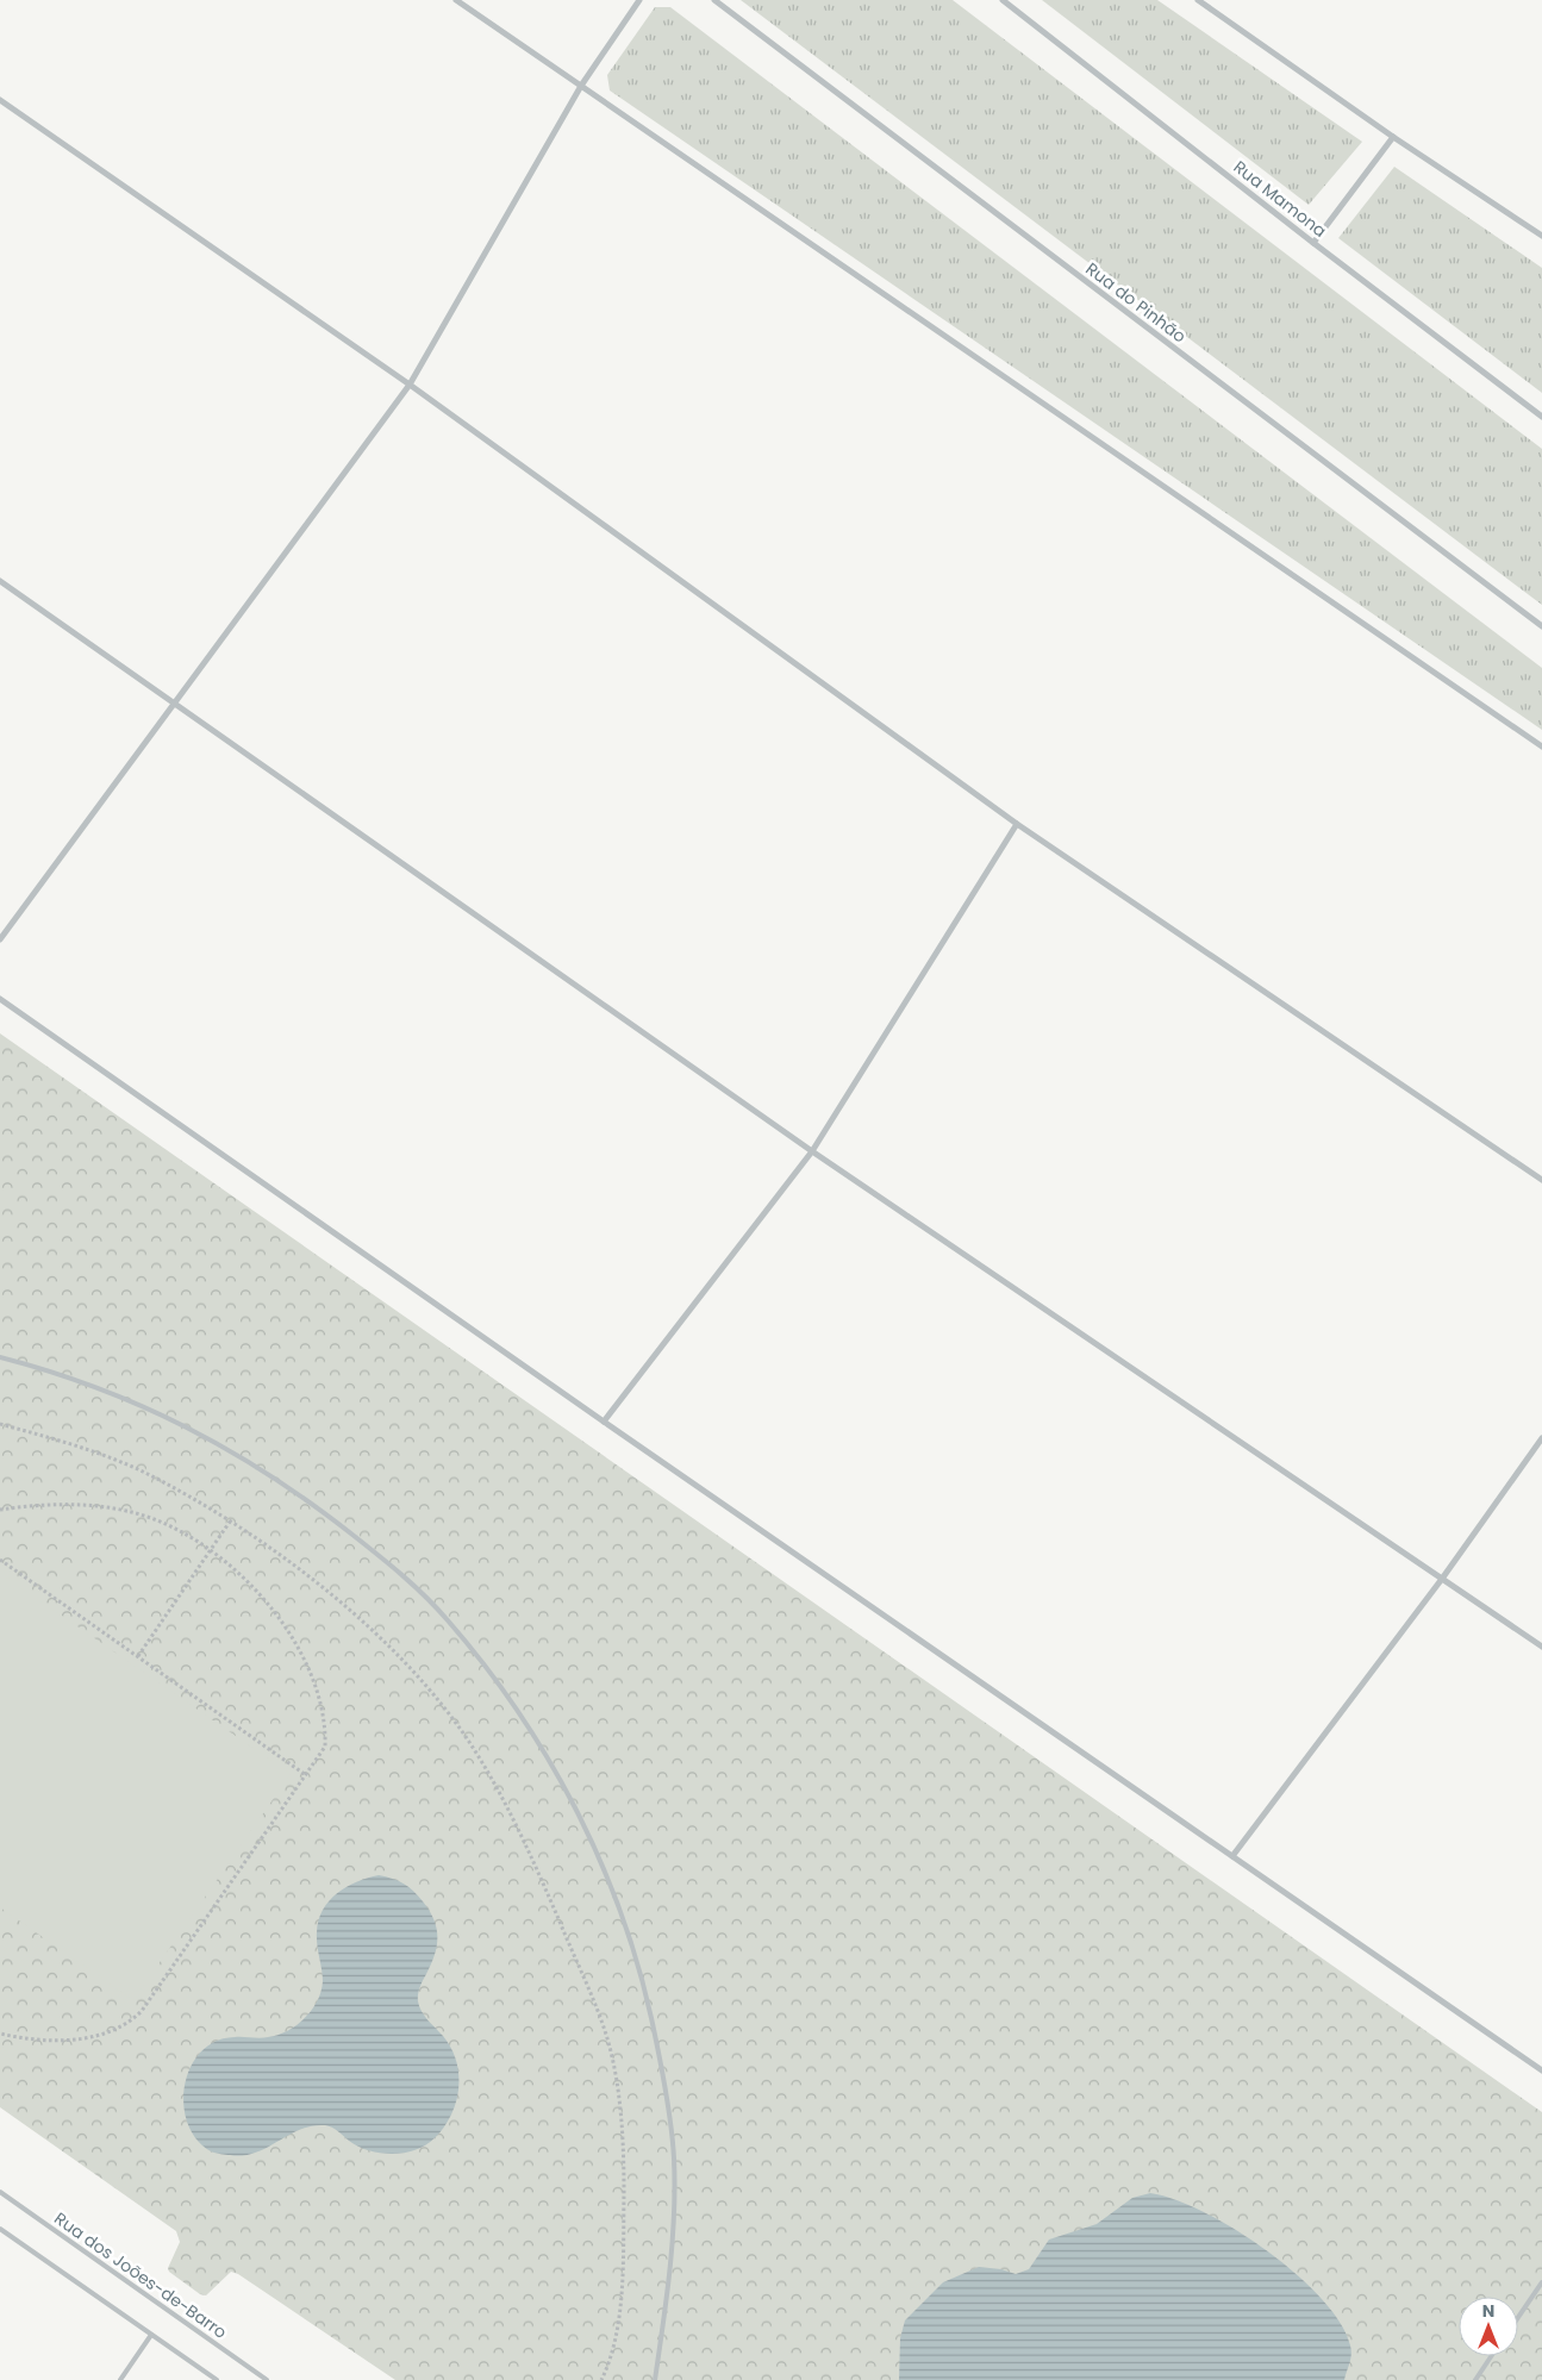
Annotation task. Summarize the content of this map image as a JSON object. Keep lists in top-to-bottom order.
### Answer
{
  "streets": {
    "street": ["Rua Mamona", "Rua do Pinhão"],
    "lane": ["Rua dos Joões-de-Barro"]
  },
  "north": "top"
}
